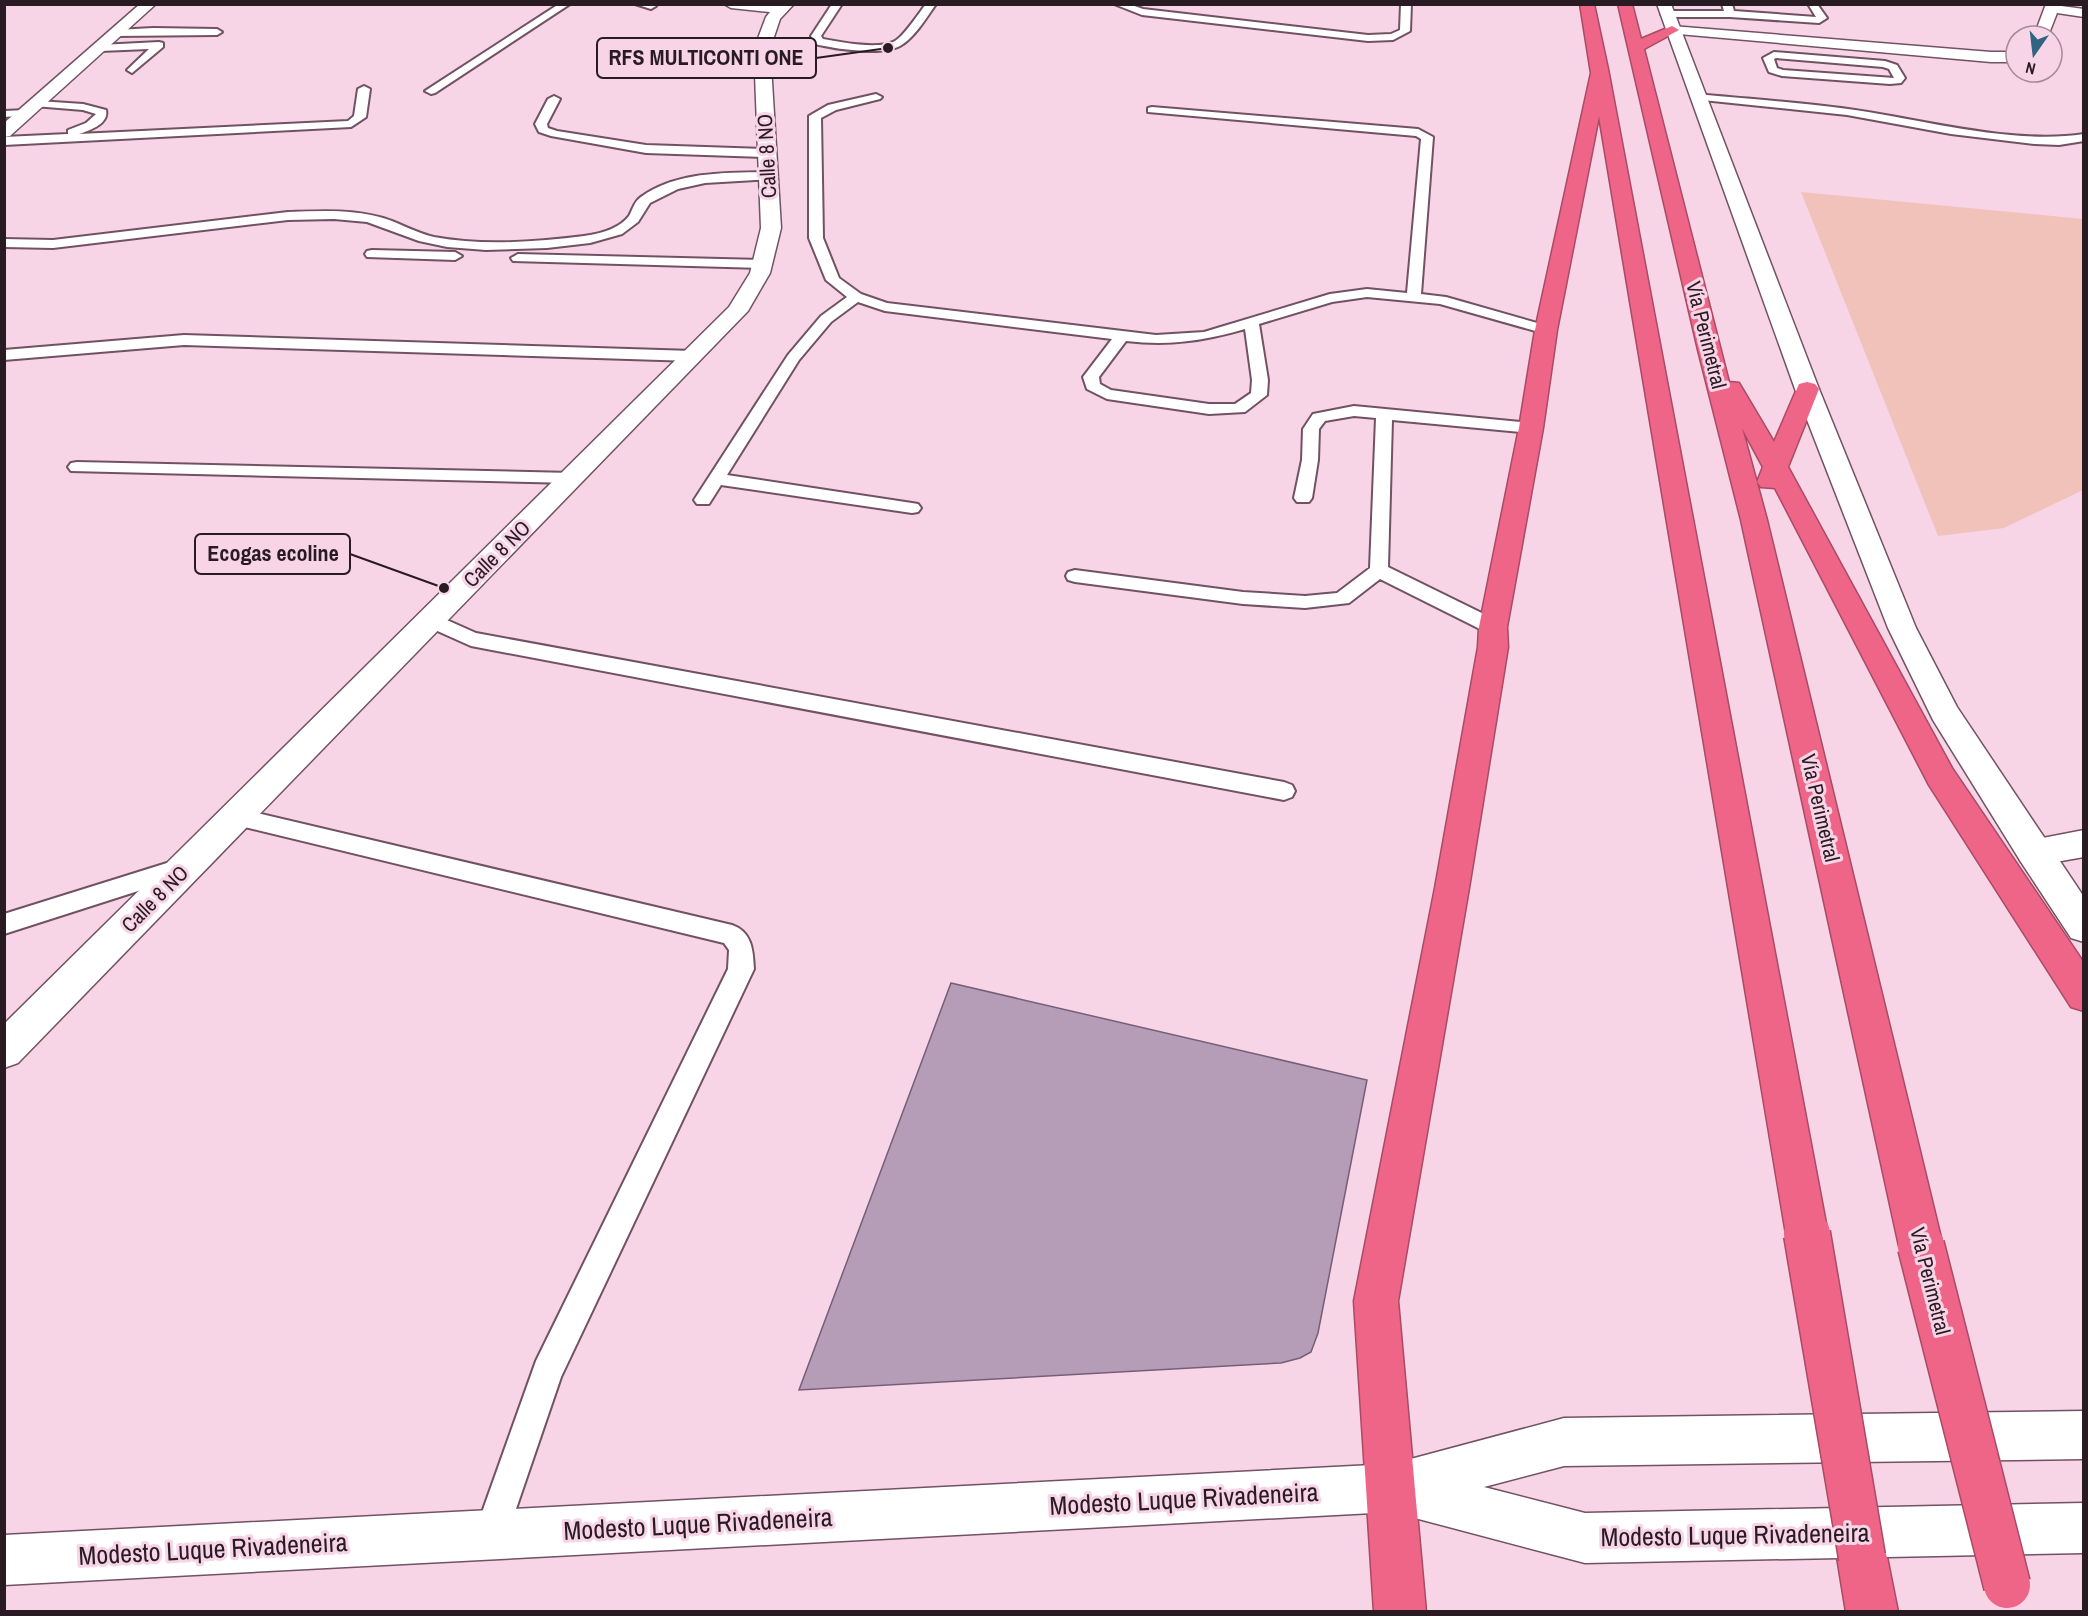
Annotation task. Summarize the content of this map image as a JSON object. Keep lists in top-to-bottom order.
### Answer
{
  "streets": {
    "highway": ["Vía Perimetral"],
    "street": ["Calle 8 NO", "Modesto Luque Rivadeneira"]
  },
  "places": ["RFS MULTICONTI ONE", "Ecogas ecoline"],
  "north": "bottom"
}
